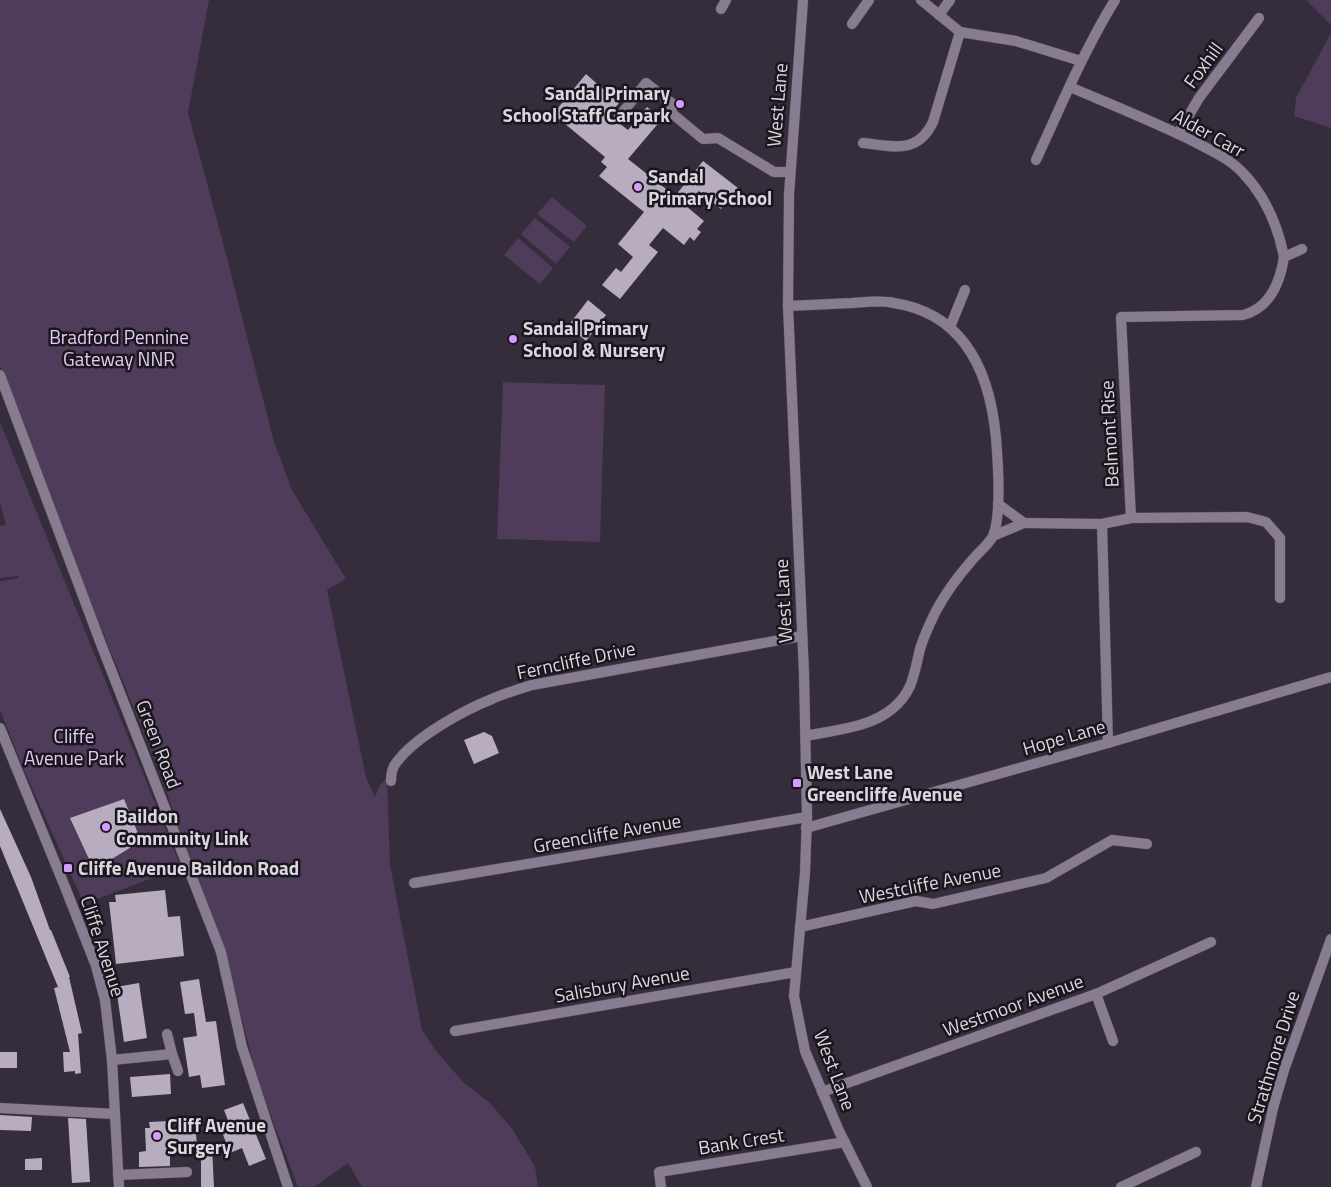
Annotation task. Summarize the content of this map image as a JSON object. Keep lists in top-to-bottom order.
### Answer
{
  "streets": {
    "street": [
      "Foxhill",
      "West Lane",
      "Alder Carr",
      "Belmont Rise",
      "Ferncliffe Drive",
      "Hope Lane",
      "Green Road",
      "Greencliffe Avenue",
      "Westcliffe Avenue",
      "Cliffe Avenue",
      "Salisbury Avenue",
      "Westmoor Avenue",
      "Strathmore Drive",
      "Bank Crest"
    ]
  },
  "crossings": [
    ["Foxhill", "Alder Carr"],
    ["West Lane", "Ferncliffe Drive"],
    ["West Lane", "Hope Lane"],
    ["West Lane", "Greencliffe Avenue"],
    ["West Lane", "Westcliffe Avenue"],
    ["West Lane", "Salisbury Avenue"],
    ["West Lane", "Westmoor Avenue"],
    ["West Lane", "Bank Crest"],
    ["Alder Carr", "Belmont Rise"]
  ],
  "parks": ["Bradford Pennine Gateway NNR", "Cliffe Avenue Park"],
  "places": {
    "other": [
      "Sandal Primary School Staff Carpark",
      "Sandal Primary School",
      "Sandal Primary School & Nursery",
      "Baildon Community Link",
      "Cliff Avenue Surgery"
    ],
    "transit": ["West Lane Greencliffe Avenue", "Cliffe Avenue Baildon Road"]
  }
}
